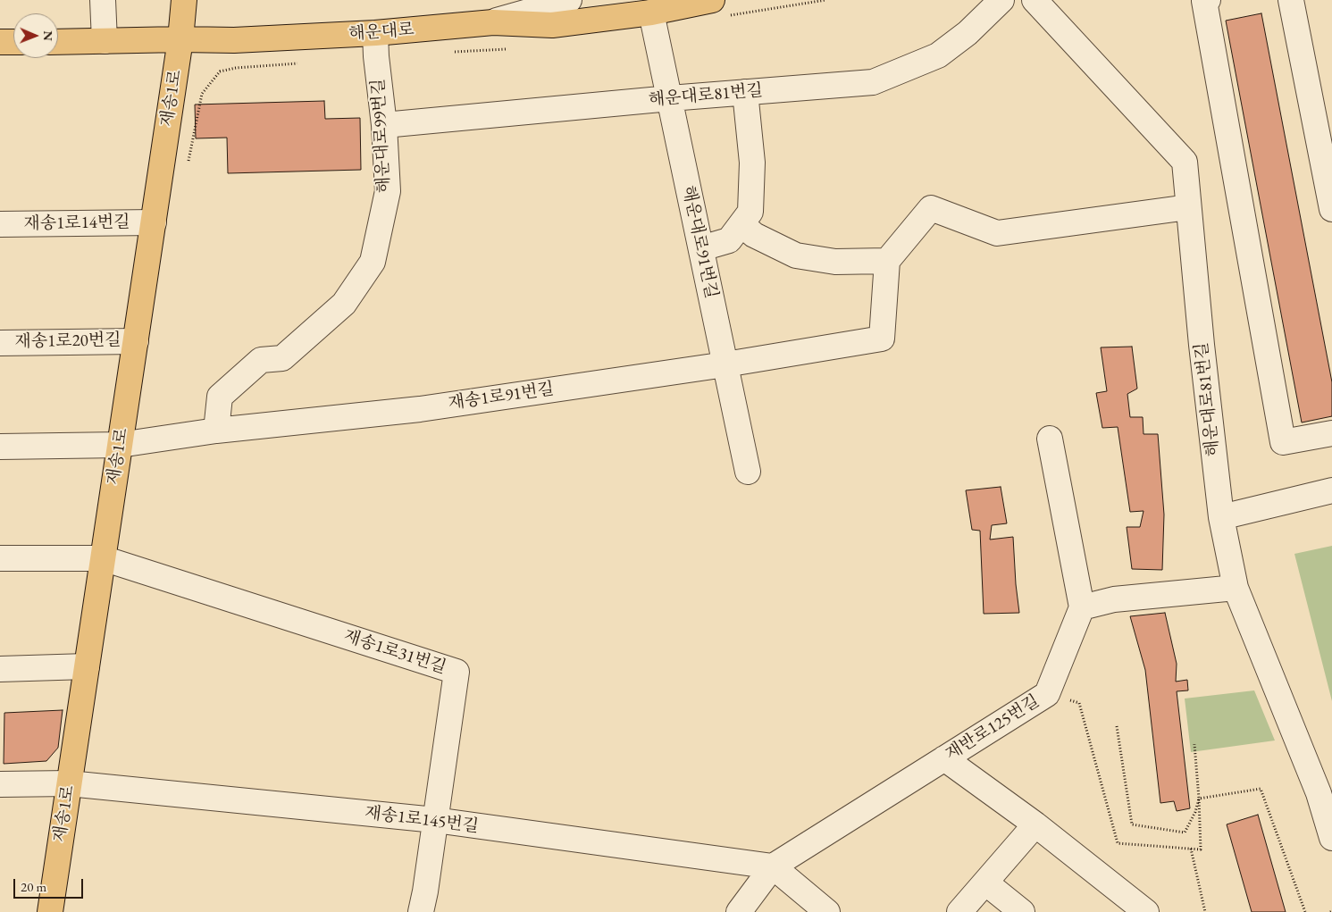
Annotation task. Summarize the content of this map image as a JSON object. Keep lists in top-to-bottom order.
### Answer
{
  "streets": {
    "main road": ["해운대로", "재송1로"],
    "street": [
      "해운대로81번길",
      "해운대로99번길",
      "재송1로14번길",
      "해운대로91번길",
      "재송1로20번길",
      "재송1로91번길",
      "재송1로31번길",
      "재반로125번길",
      "재송1로145번길"
    ]
  },
  "crossings": [
    ["해운대로", "재송1로"],
    ["해운대로", "해운대로99번길"],
    ["해운대로", "해운대로91번길"],
    ["해운대로81번길", "해운대로99번길"],
    ["해운대로81번길", "해운대로91번길"],
    ["재송1로", "재송1로14번길"],
    ["재송1로", "재송1로20번길"],
    ["재송1로", "재송1로91번길"],
    ["재송1로", "재송1로31번길"],
    ["재송1로", "재송1로145번길"],
    ["해운대로99번길", "재송1로91번길"],
    ["해운대로91번길", "재송1로91번길"],
    ["재송1로31번길", "재송1로145번길"],
    ["재반로125번길", "재송1로145번길"]
  ],
  "scale_bar": "20 m",
  "north": "right"
}
